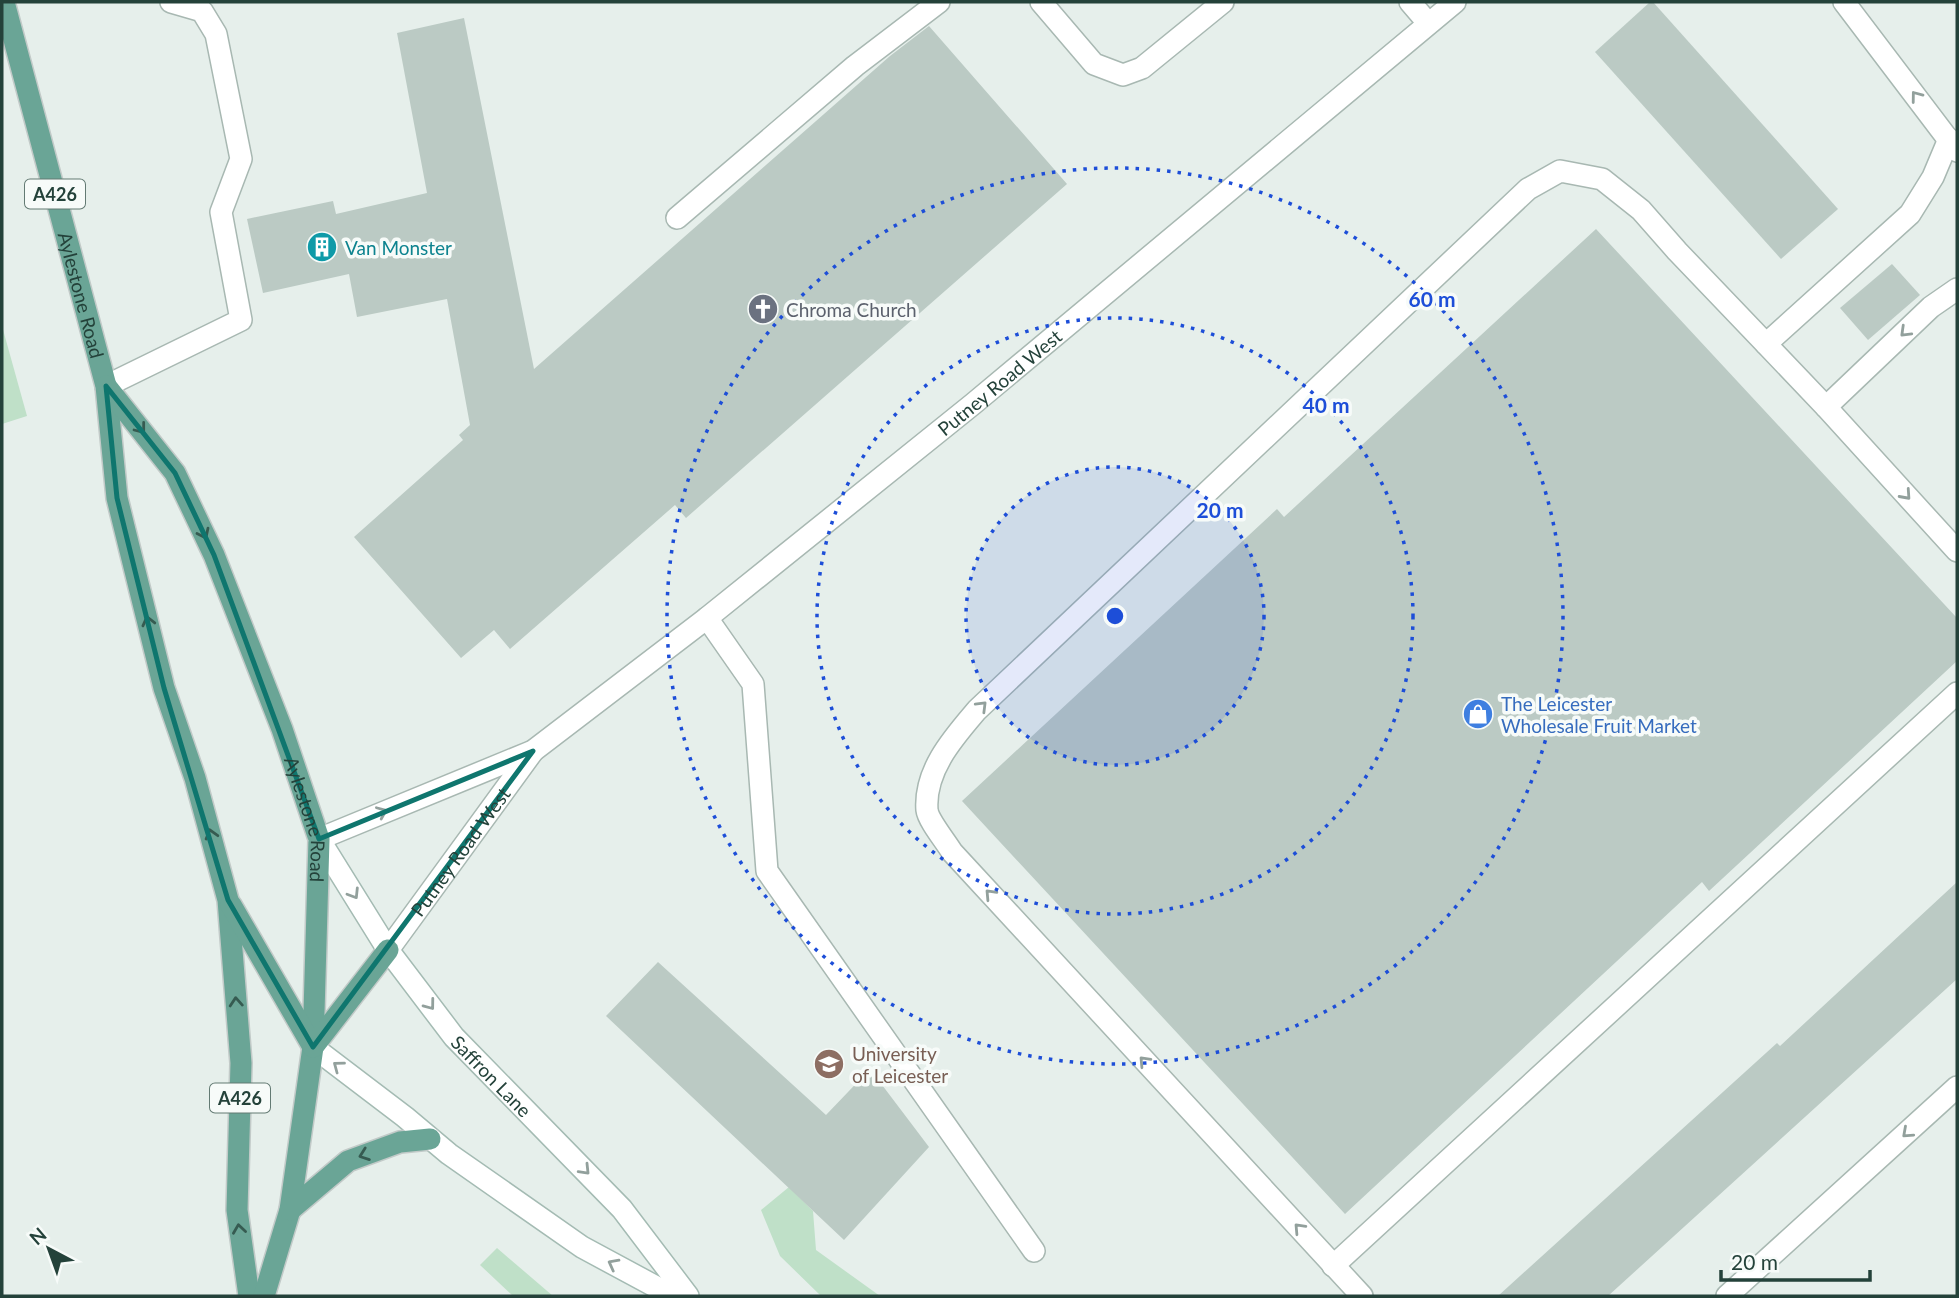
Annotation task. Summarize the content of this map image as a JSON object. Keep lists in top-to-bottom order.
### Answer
{
  "streets": {
    "main road": ["A426", "Aylestone Road"],
    "street": ["Putney Road West", "Saffron Lane"]
  },
  "crossings": [
    ["Aylestone Road", "Putney Road West"],
    ["Aylestone Road", "Saffron Lane"],
    ["Putney Road West", "Saffron Lane"]
  ],
  "places": {
    "building": ["Van Monster"],
    "church": ["Chroma Church"],
    "shop": ["The Leicester Wholesale Fruit Market"],
    "school or university": ["University of Leicester"]
  },
  "scale_bar": "20 m",
  "north": "top left",
  "rings": ["60 m", "40 m", "20 m"]
}
